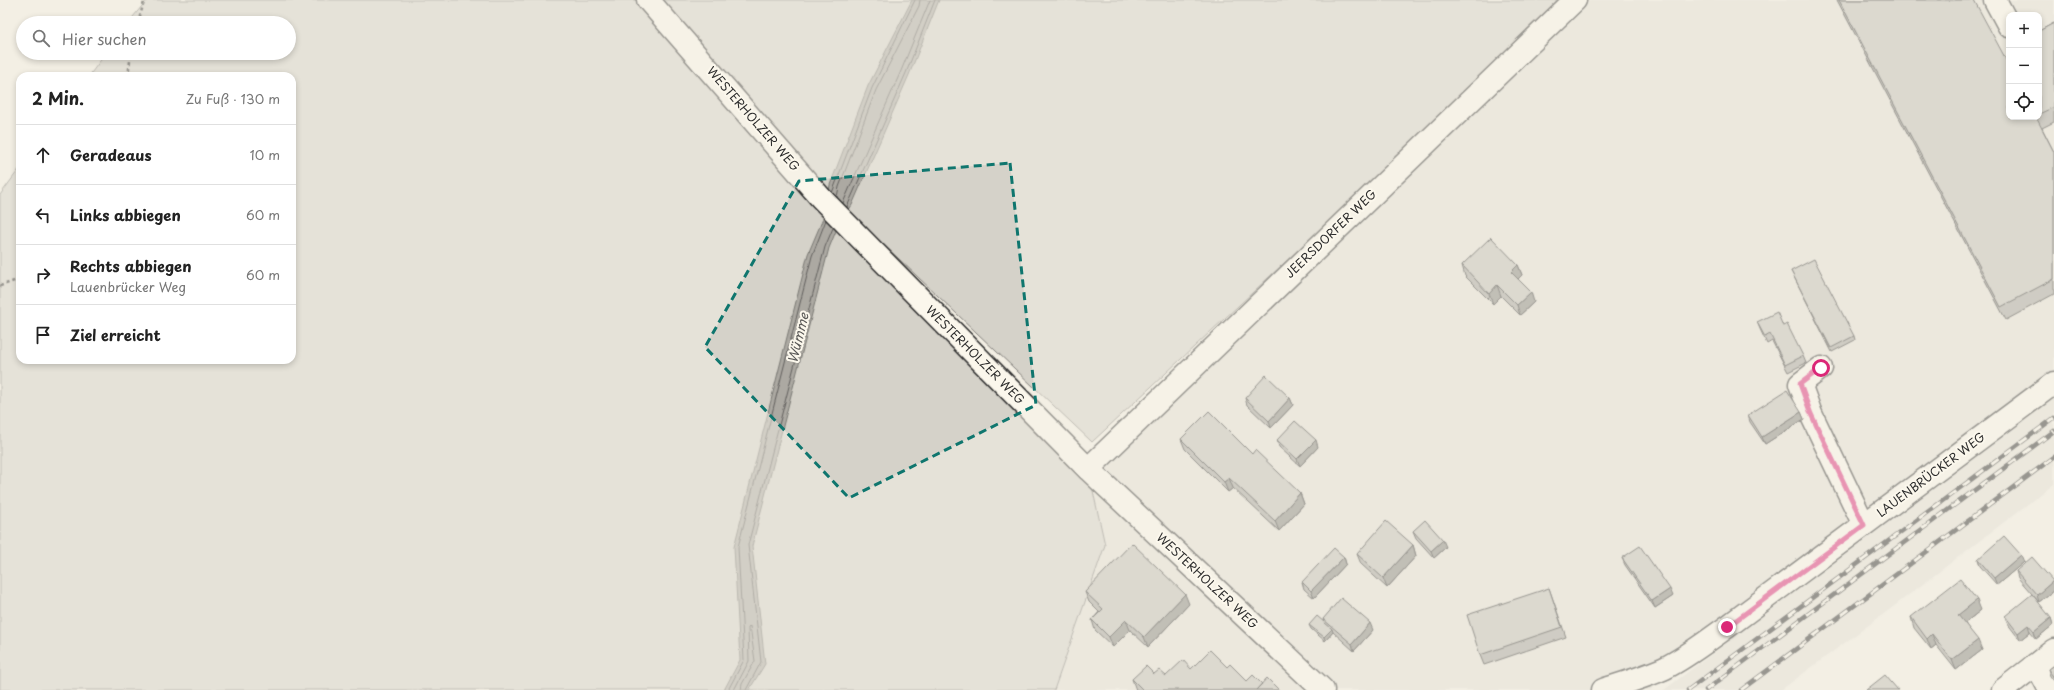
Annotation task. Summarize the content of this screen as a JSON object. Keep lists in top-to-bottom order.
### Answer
{
  "streets": {
    "street": ["WESTERHOLZER WEG", "JEERSDORFER WEG", "LAUENBRÜCKER WEG"]
  },
  "crossings": [
    ["WESTERHOLZER WEG", "JEERSDORFER WEG"]
  ],
  "water": ["Wümme"],
  "page": {
    "map_buttons": ["+", "−"],
    "search": "Hier suchen",
    "heading": ["2 Min.", "Zu Fuß · 130 m"],
    "list": [
      ["Geradeaus", "10 m"],
      ["Links abbiegen", "60 m"],
      ["Rechts abbiegen", "Lauenbrücker Weg", "60 m"],
      "Ziel erreicht"
    ]
  }
}
